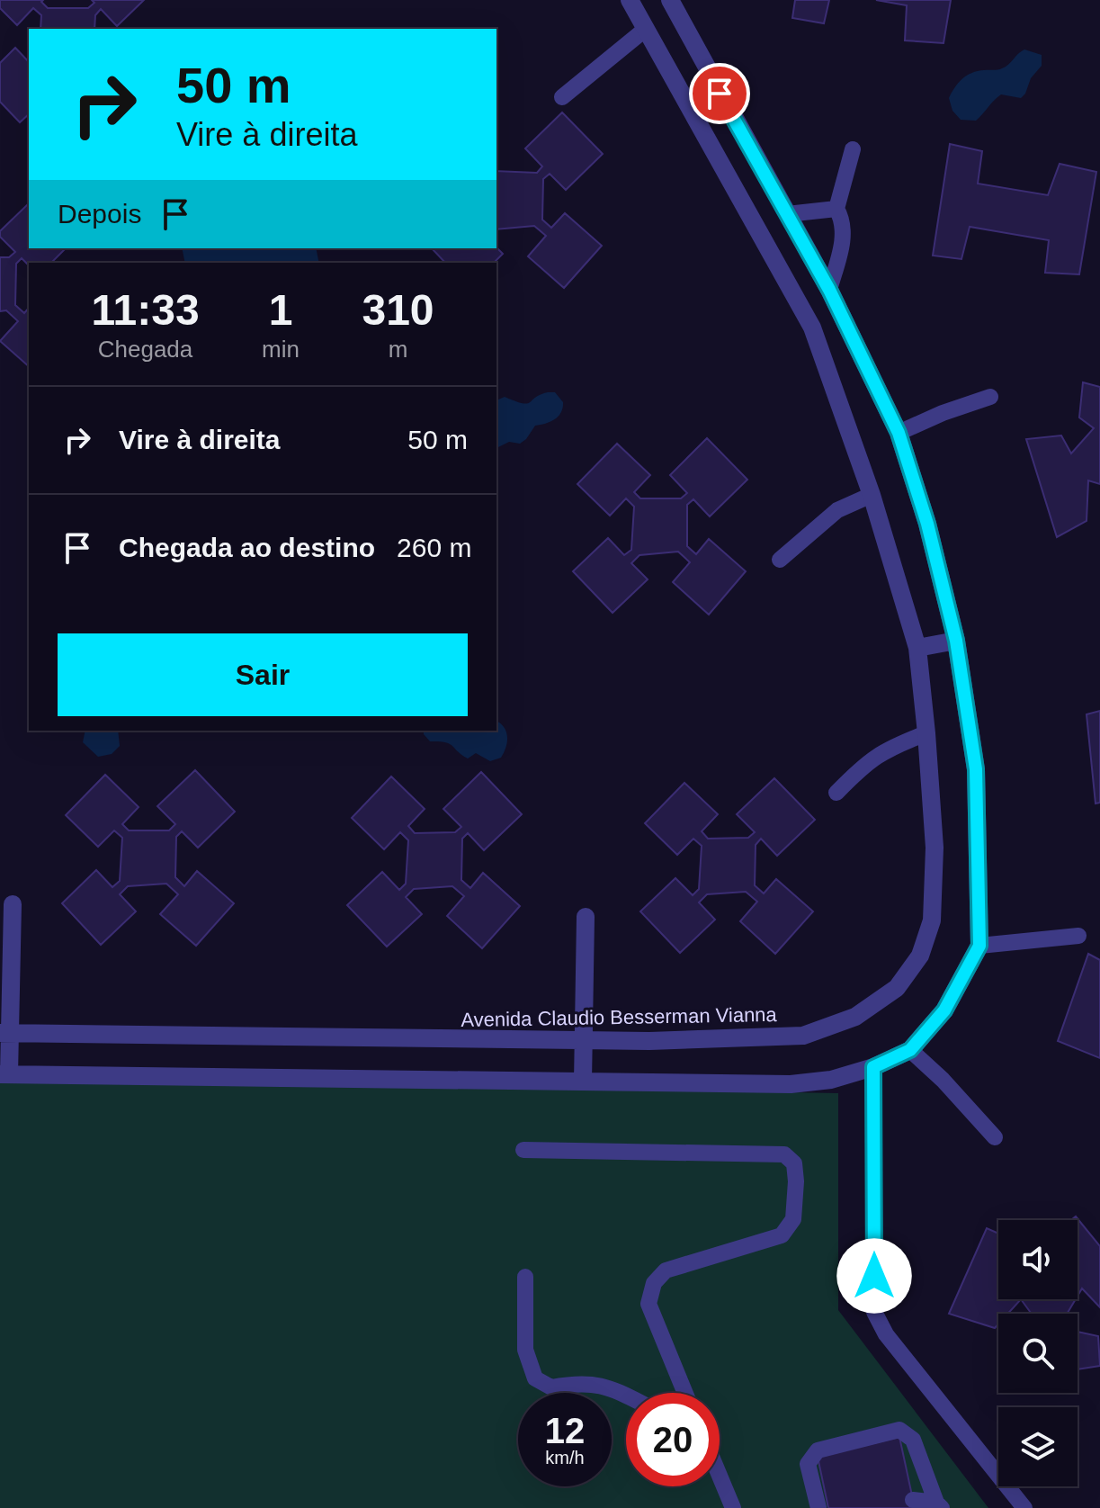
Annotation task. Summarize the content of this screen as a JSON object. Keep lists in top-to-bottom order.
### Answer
{
  "streets": {
    "street": ["Avenida Claudio Besserman Vianna"]
  },
  "page": {
    "turn": ["50 m", "Vire à direita"],
    "then": "Depois",
    "eta": [
      "11:33",
      "Chegada",
      "1",
      "min",
      "310",
      "m"
    ],
    "list": [
      {
        "name": "Vire à direita",
        "value": "50 m"
      },
      {
        "name": "Chegada ao destino",
        "value": "260 m"
      }
    ],
    "buttons": "Sair",
    "speed": "12 km/h",
    "limit": "20"
  }
}
